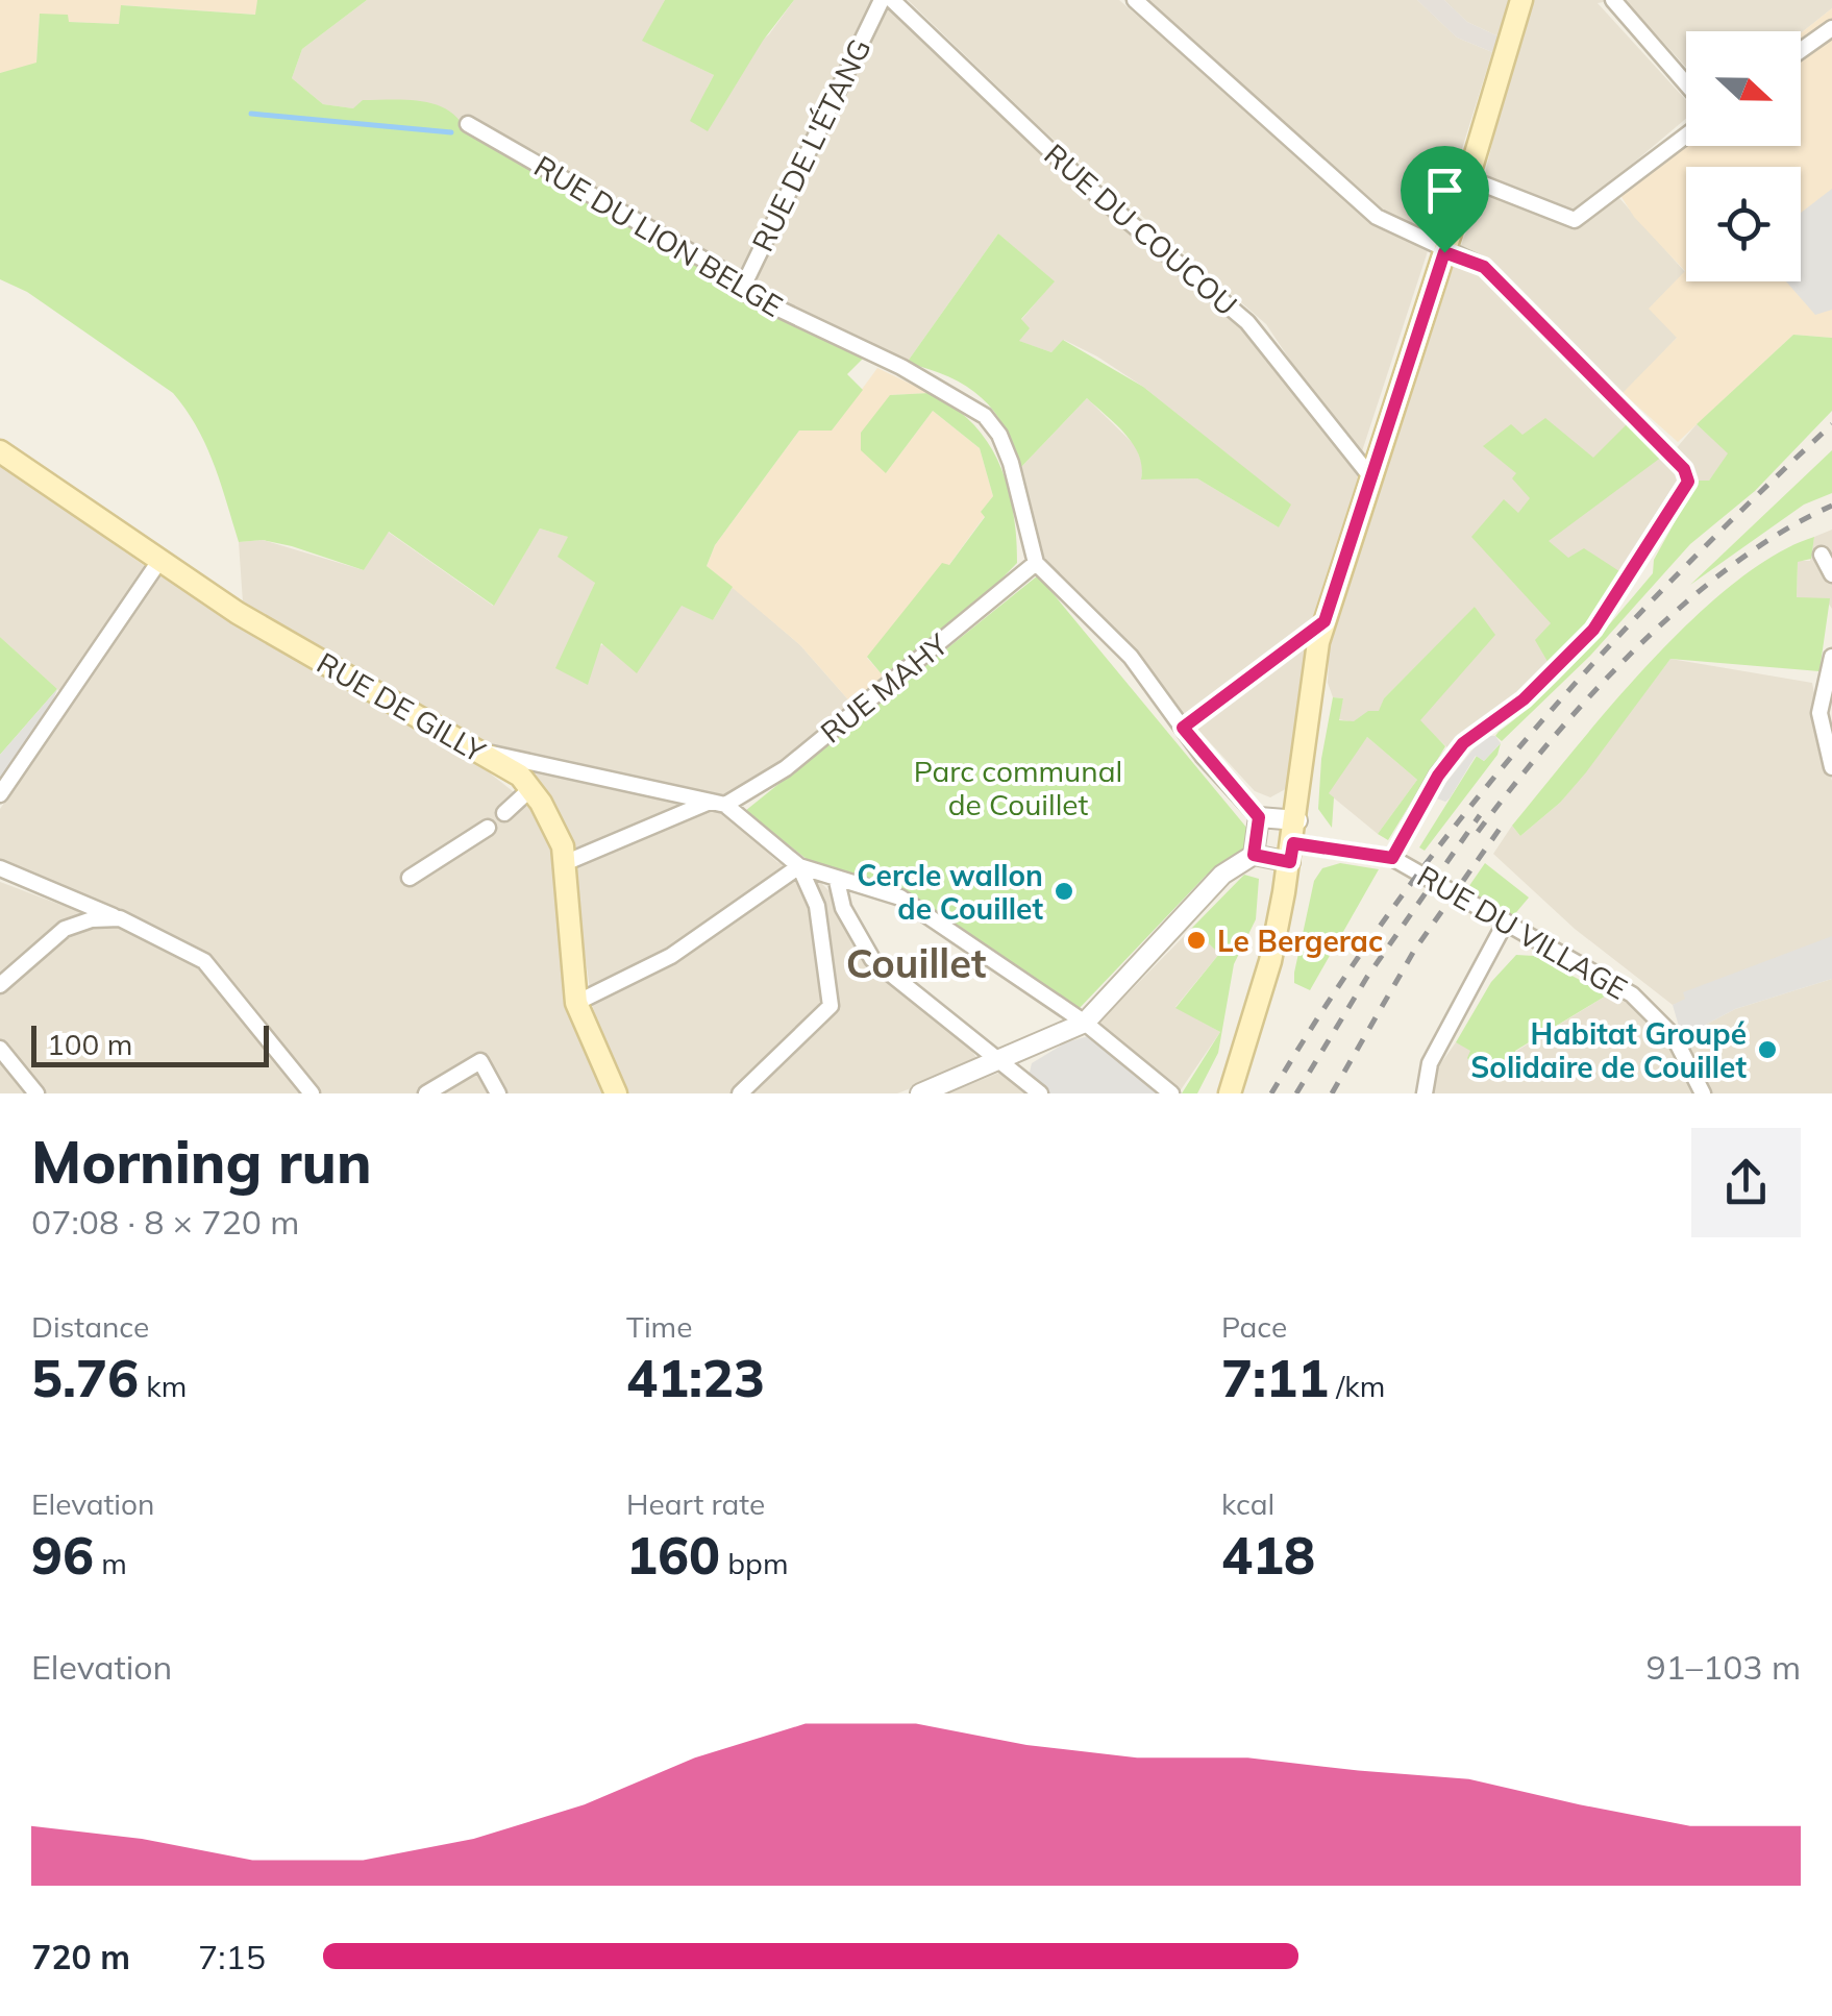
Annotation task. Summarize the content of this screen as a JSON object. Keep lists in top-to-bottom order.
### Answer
{
  "streets": {
    "main road": ["RUE DE GILLY"],
    "street": [
      "RUE DE L'ÉTANG",
      "RUE DU COUCOU",
      "RUE DU LION BELGE",
      "RUE MAHY",
      "RUE DU VILLAGE"
    ]
  },
  "crossings": [
    ["RUE DE L'ÉTANG", "RUE DU LION BELGE"],
    ["RUE DU LION BELGE", "RUE MAHY"],
    ["RUE MAHY", "RUE DE GILLY"]
  ],
  "districts": ["Couillet"],
  "parks": ["Parc communal de Couillet"],
  "places": ["Cercle wallon de Couillet", "Le Bergerac", "Habitat Groupé Solidaire de Couillet"],
  "scale_bar": "100 m",
  "north": "right",
  "page": {
    "scale": "100 m",
    "heading": ["Morning run", "07:08 · 8 × 720 m"],
    "stats": [
      ["Distance", "5.76 km"],
      ["Time", "41:23"],
      ["Pace", "7:11 /km"],
      ["Elevation", "96 m"],
      ["Heart rate", "160 bpm"],
      ["kcal", "418"]
    ],
    "chart": ["Elevation", "91–103 m"],
    "list": [
      {
        "name": "720 m",
        "note": "7:15"
      }
    ]
  }
}
